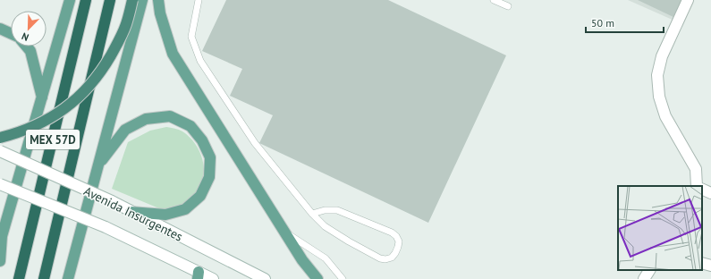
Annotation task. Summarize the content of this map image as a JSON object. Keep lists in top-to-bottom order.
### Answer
{
  "streets": {
    "highway": ["MEX 57D"],
    "main road": ["Avenida Insurgentes"]
  },
  "scale_bar": "50 m",
  "north": "bottom left"
}
